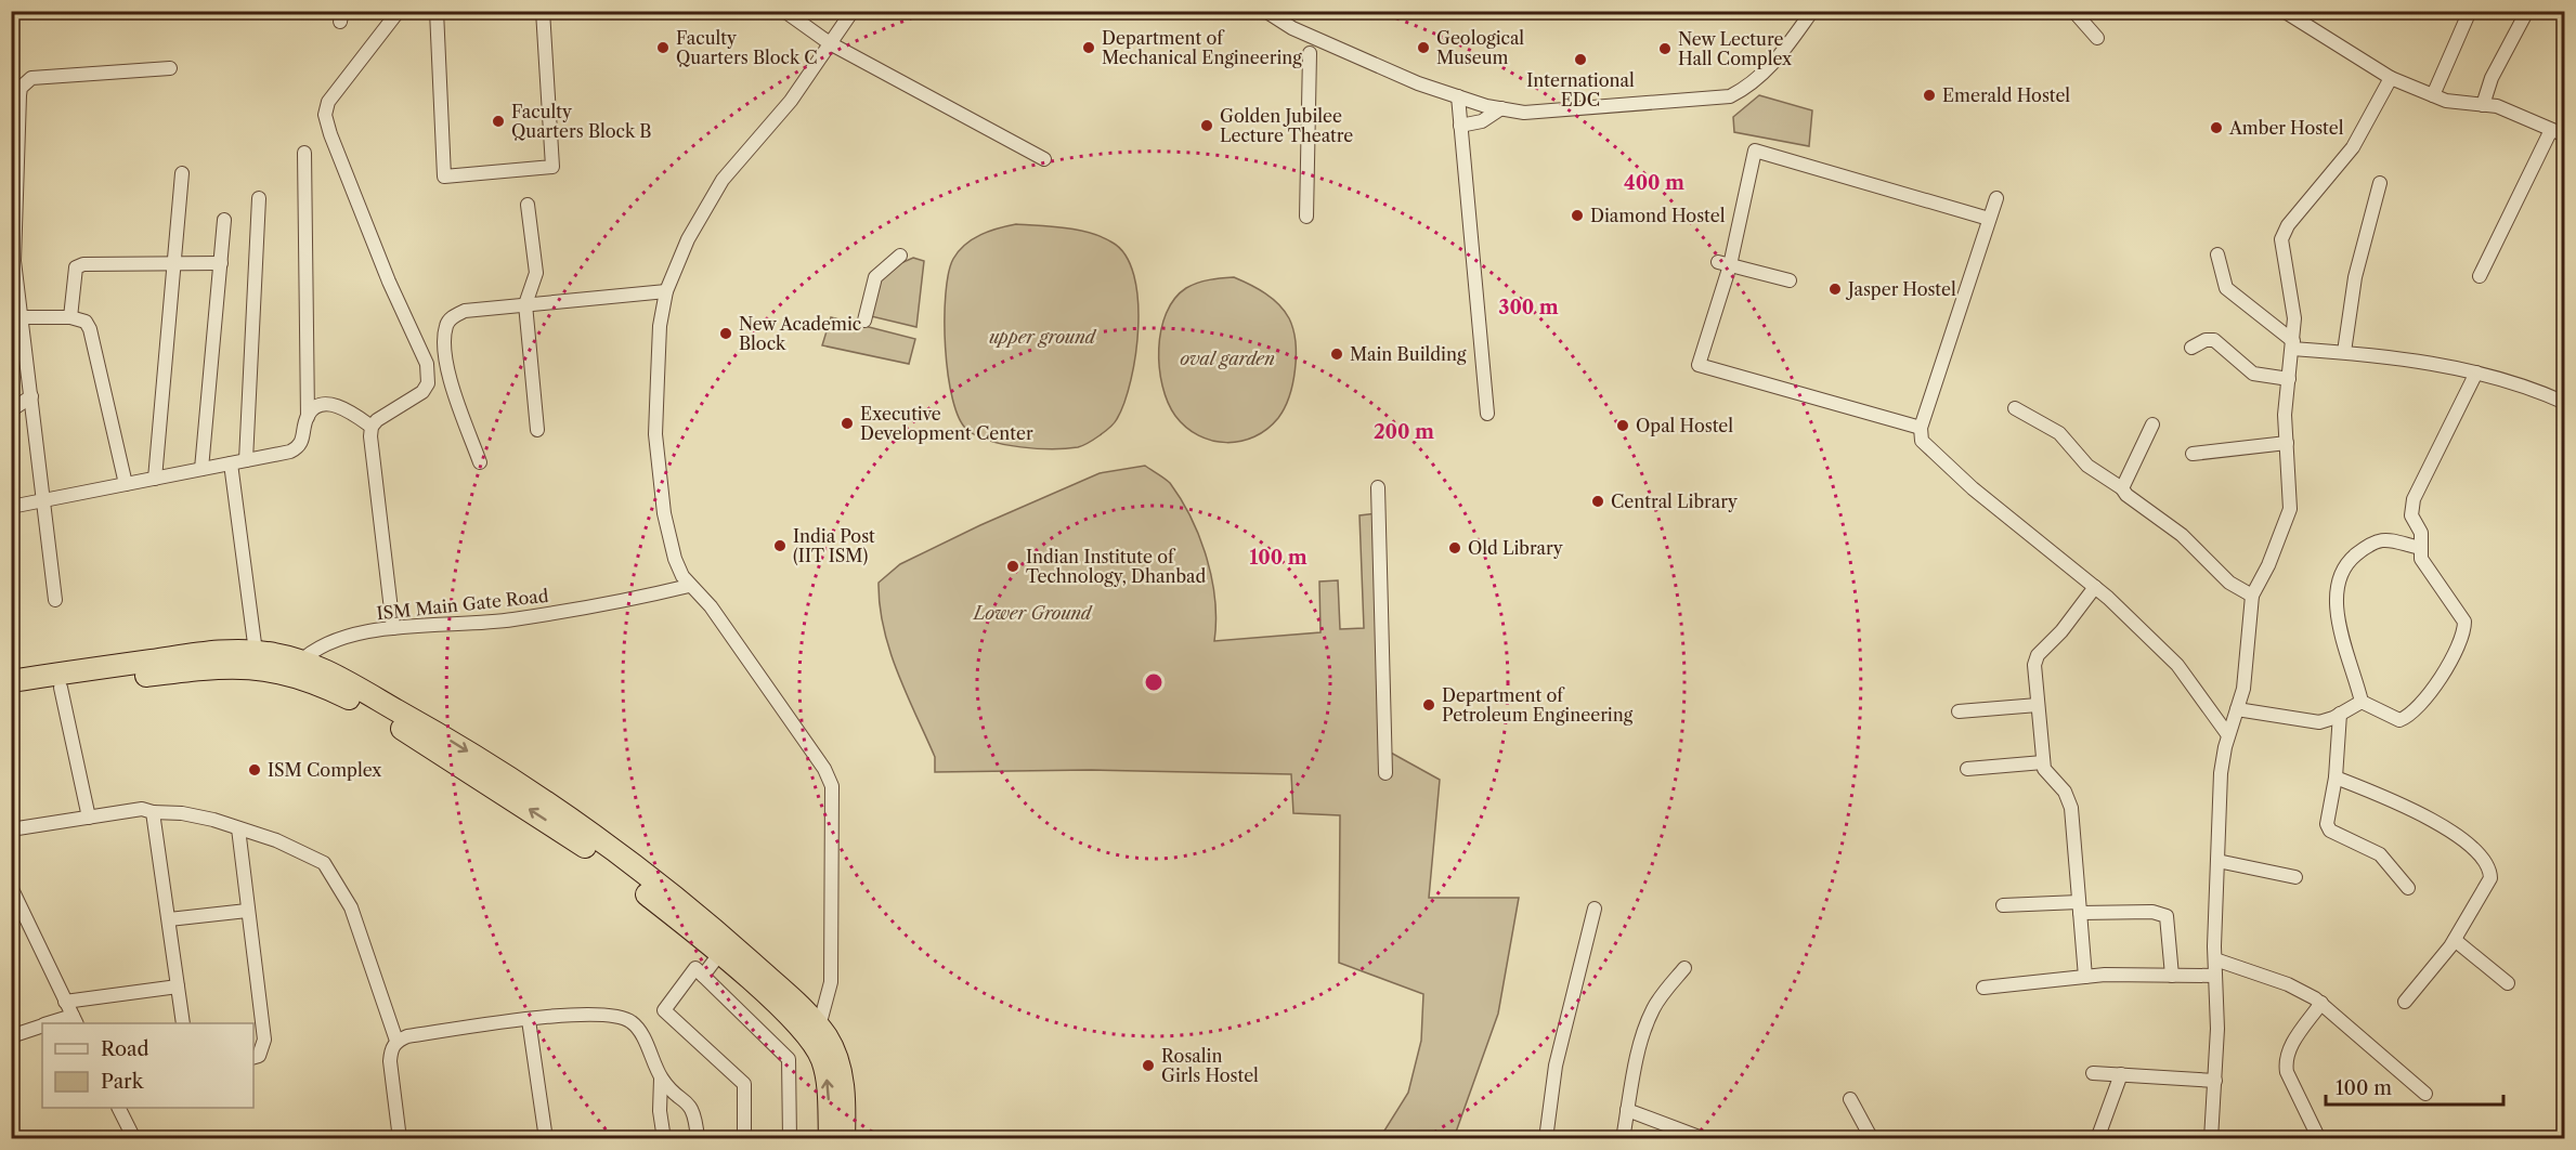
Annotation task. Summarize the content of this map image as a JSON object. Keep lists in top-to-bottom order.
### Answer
{
  "streets": {
    "street": ["ISM Main Gate Road"]
  },
  "parks": ["upper ground", "oval garden", "Lower Ground"],
  "places": [
    "Faculty Quarters Block C",
    "Department of Mechanical Engineering",
    "Geological Museum",
    "New Lecture Hall Complex",
    "International EDC",
    "Emerald Hostel",
    "Faculty Quarters Block B",
    "Golden Jubilee Lecture Theatre",
    "Amber Hostel",
    "Diamond Hostel",
    "Jasper Hostel",
    "New Academic Block",
    "Main Building",
    "Executive Development Center",
    "Opal Hostel",
    "Central Library",
    "India Post (IIT ISM)",
    "Old Library",
    "Indian Institute of Technology, Dhanbad",
    "Department of Petroleum Engineering",
    "ISM Complex",
    "Rosalin Girls Hostel"
  ],
  "legend": ["Road", "Park"],
  "scale_bar": "100 m",
  "rings": [
    "400 m",
    "300 m",
    "200 m",
    "100 m"
  ]
}
